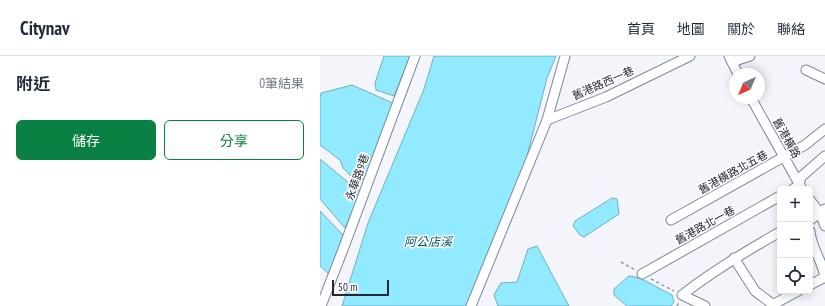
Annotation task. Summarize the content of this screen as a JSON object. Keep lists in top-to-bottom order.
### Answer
{
  "streets": {
    "street": [
      "舊港路西一巷",
      "舊港橫路",
      "舊港橫路北五巷",
      "永華路9巷",
      "舊港路北一巷"
    ]
  },
  "crossings": [
    ["舊港橫路", "舊港橫路北五巷"]
  ],
  "water": ["阿公店溪"],
  "scale_bar": "50 m",
  "north": "bottom left",
  "page": {
    "header": "Citynav",
    "nav": [
      "首頁",
      "地圖",
      "關於",
      "聯絡"
    ],
    "heading": ["附近", "0筆結果"],
    "buttons": ["儲存", "分享"],
    "map_buttons": ["+", "−"],
    "scale": "50 m"
  }
}
